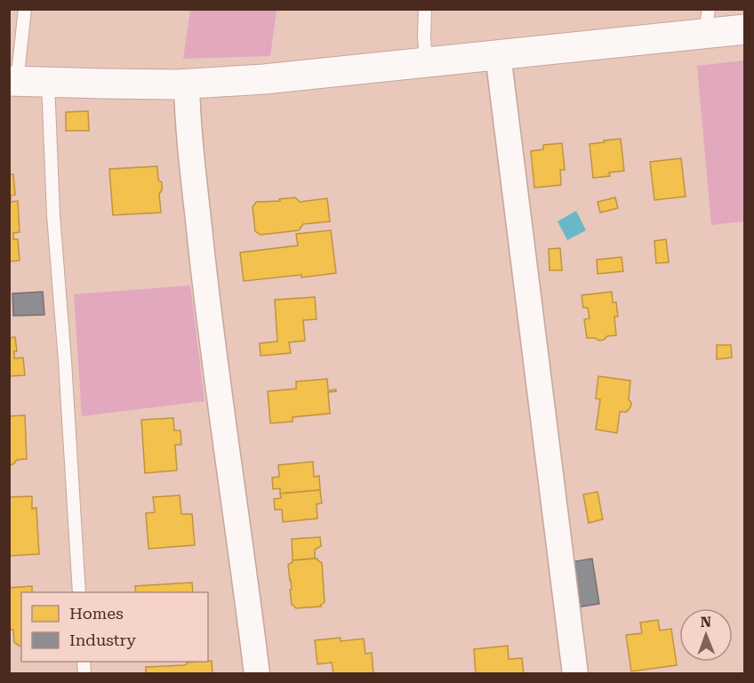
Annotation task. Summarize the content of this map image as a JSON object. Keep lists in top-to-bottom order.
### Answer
{
  "legend": ["Homes", "Industry"],
  "north": "top"
}
